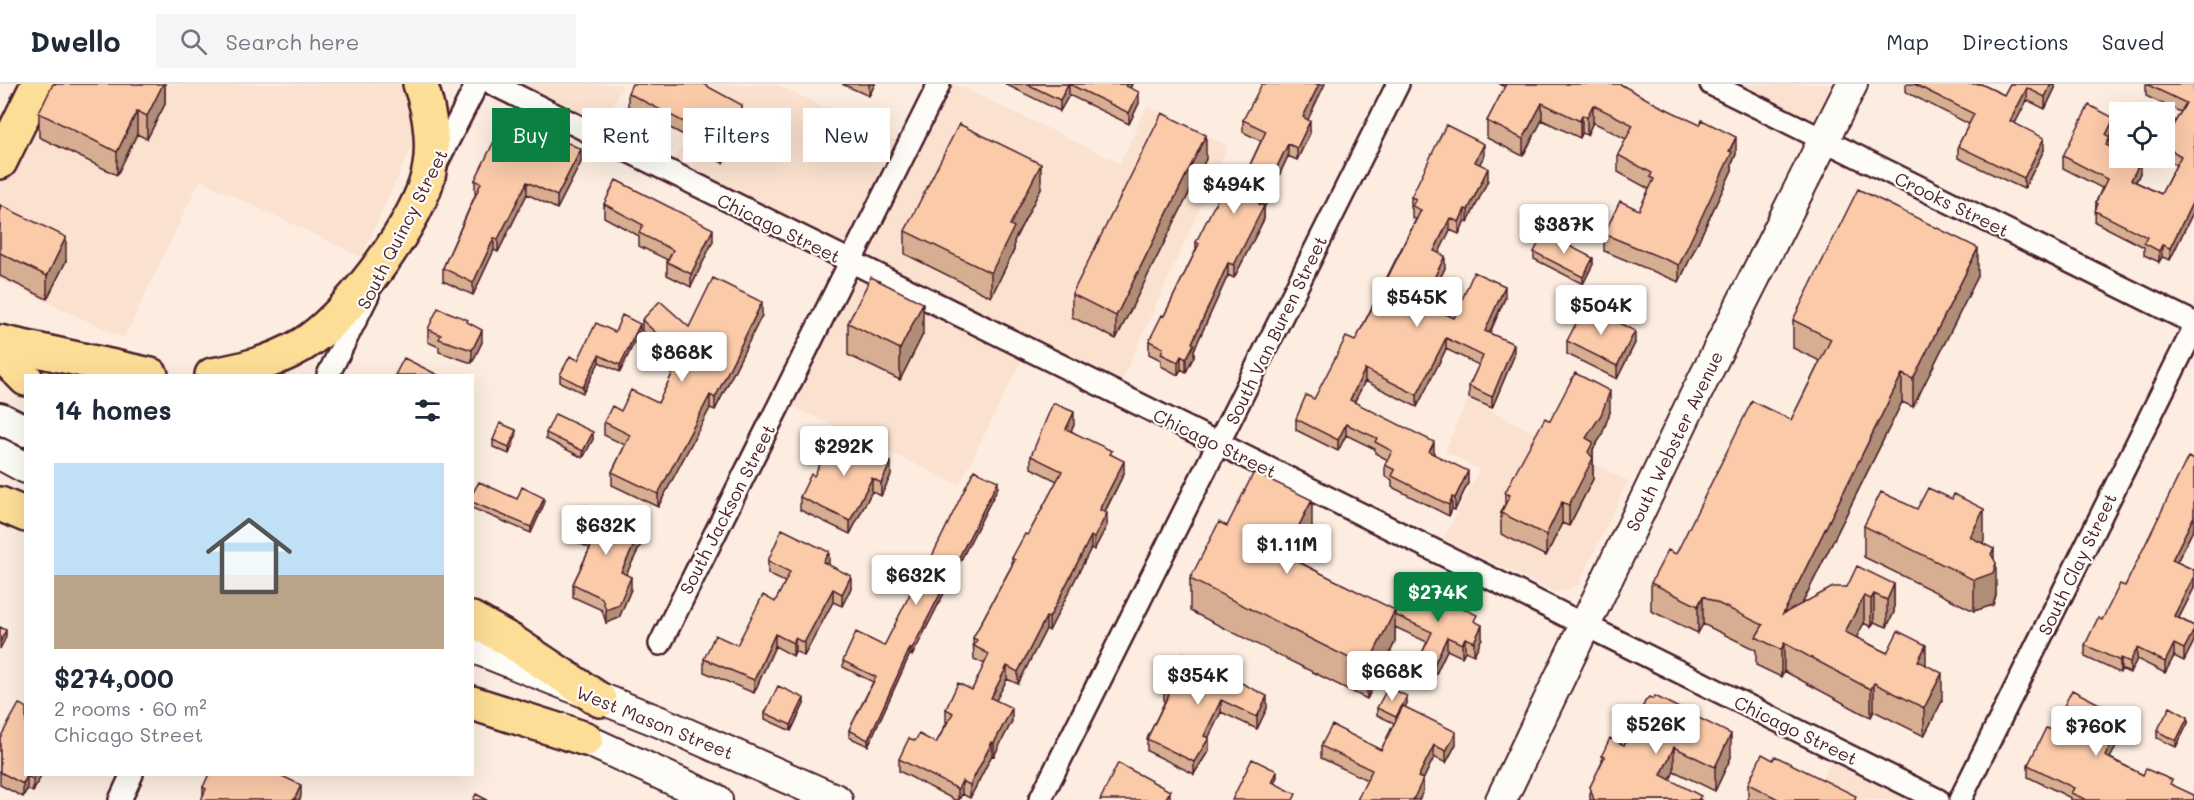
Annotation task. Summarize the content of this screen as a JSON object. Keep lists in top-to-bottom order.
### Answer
{
  "streets": {
    "main road": ["South Quincy Street", "South Webster Avenue", "West Mason Street"],
    "street": [
      "Crooks Street",
      "Chicago Street",
      "South Van Buren Street",
      "South Jackson Street",
      "South Clay Street"
    ]
  },
  "crossings": [
    ["Crooks Street", "South Webster Avenue"],
    ["Chicago Street", "South Van Buren Street"],
    ["Chicago Street", "South Webster Avenue"],
    ["Chicago Street", "South Jackson Street"]
  ],
  "page": {
    "header": "Dwello",
    "search": "Search here",
    "nav": ["Map", "Directions", "Saved"],
    "chip": [
      "Buy",
      "Rent",
      "Filters",
      "New"
    ],
    "price": [
      "$494K",
      "$387K",
      "$545K",
      "$504K",
      "$868K",
      "$292K",
      "$632K",
      "$1.11M",
      "$632K",
      "$274K",
      "$668K",
      "$354K",
      "$526K",
      "$760K"
    ],
    "heading": "14 homes",
    "list": [
      {
        "name": "$274,000",
        "note": "2 rooms · 60 m² · Chicago Street"
      }
    ]
  }
}
